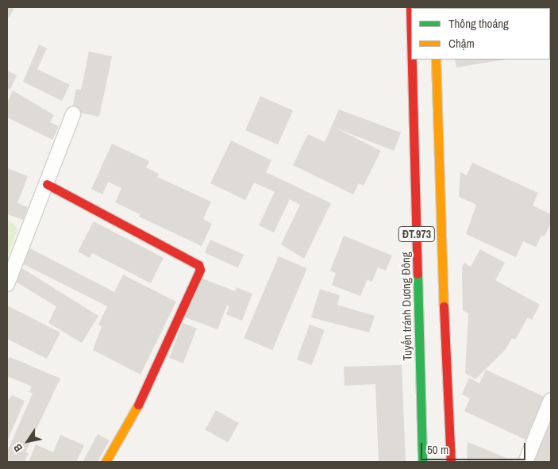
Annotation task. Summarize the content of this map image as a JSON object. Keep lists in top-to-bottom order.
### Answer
{
  "streets": {
    "main road": ["ĐT.973", "Tuyến tránh Dương Đông"]
  },
  "legend": ["Thông thoáng", "Chậm"],
  "scale_bar": "50 m",
  "north": "bottom left"
}
